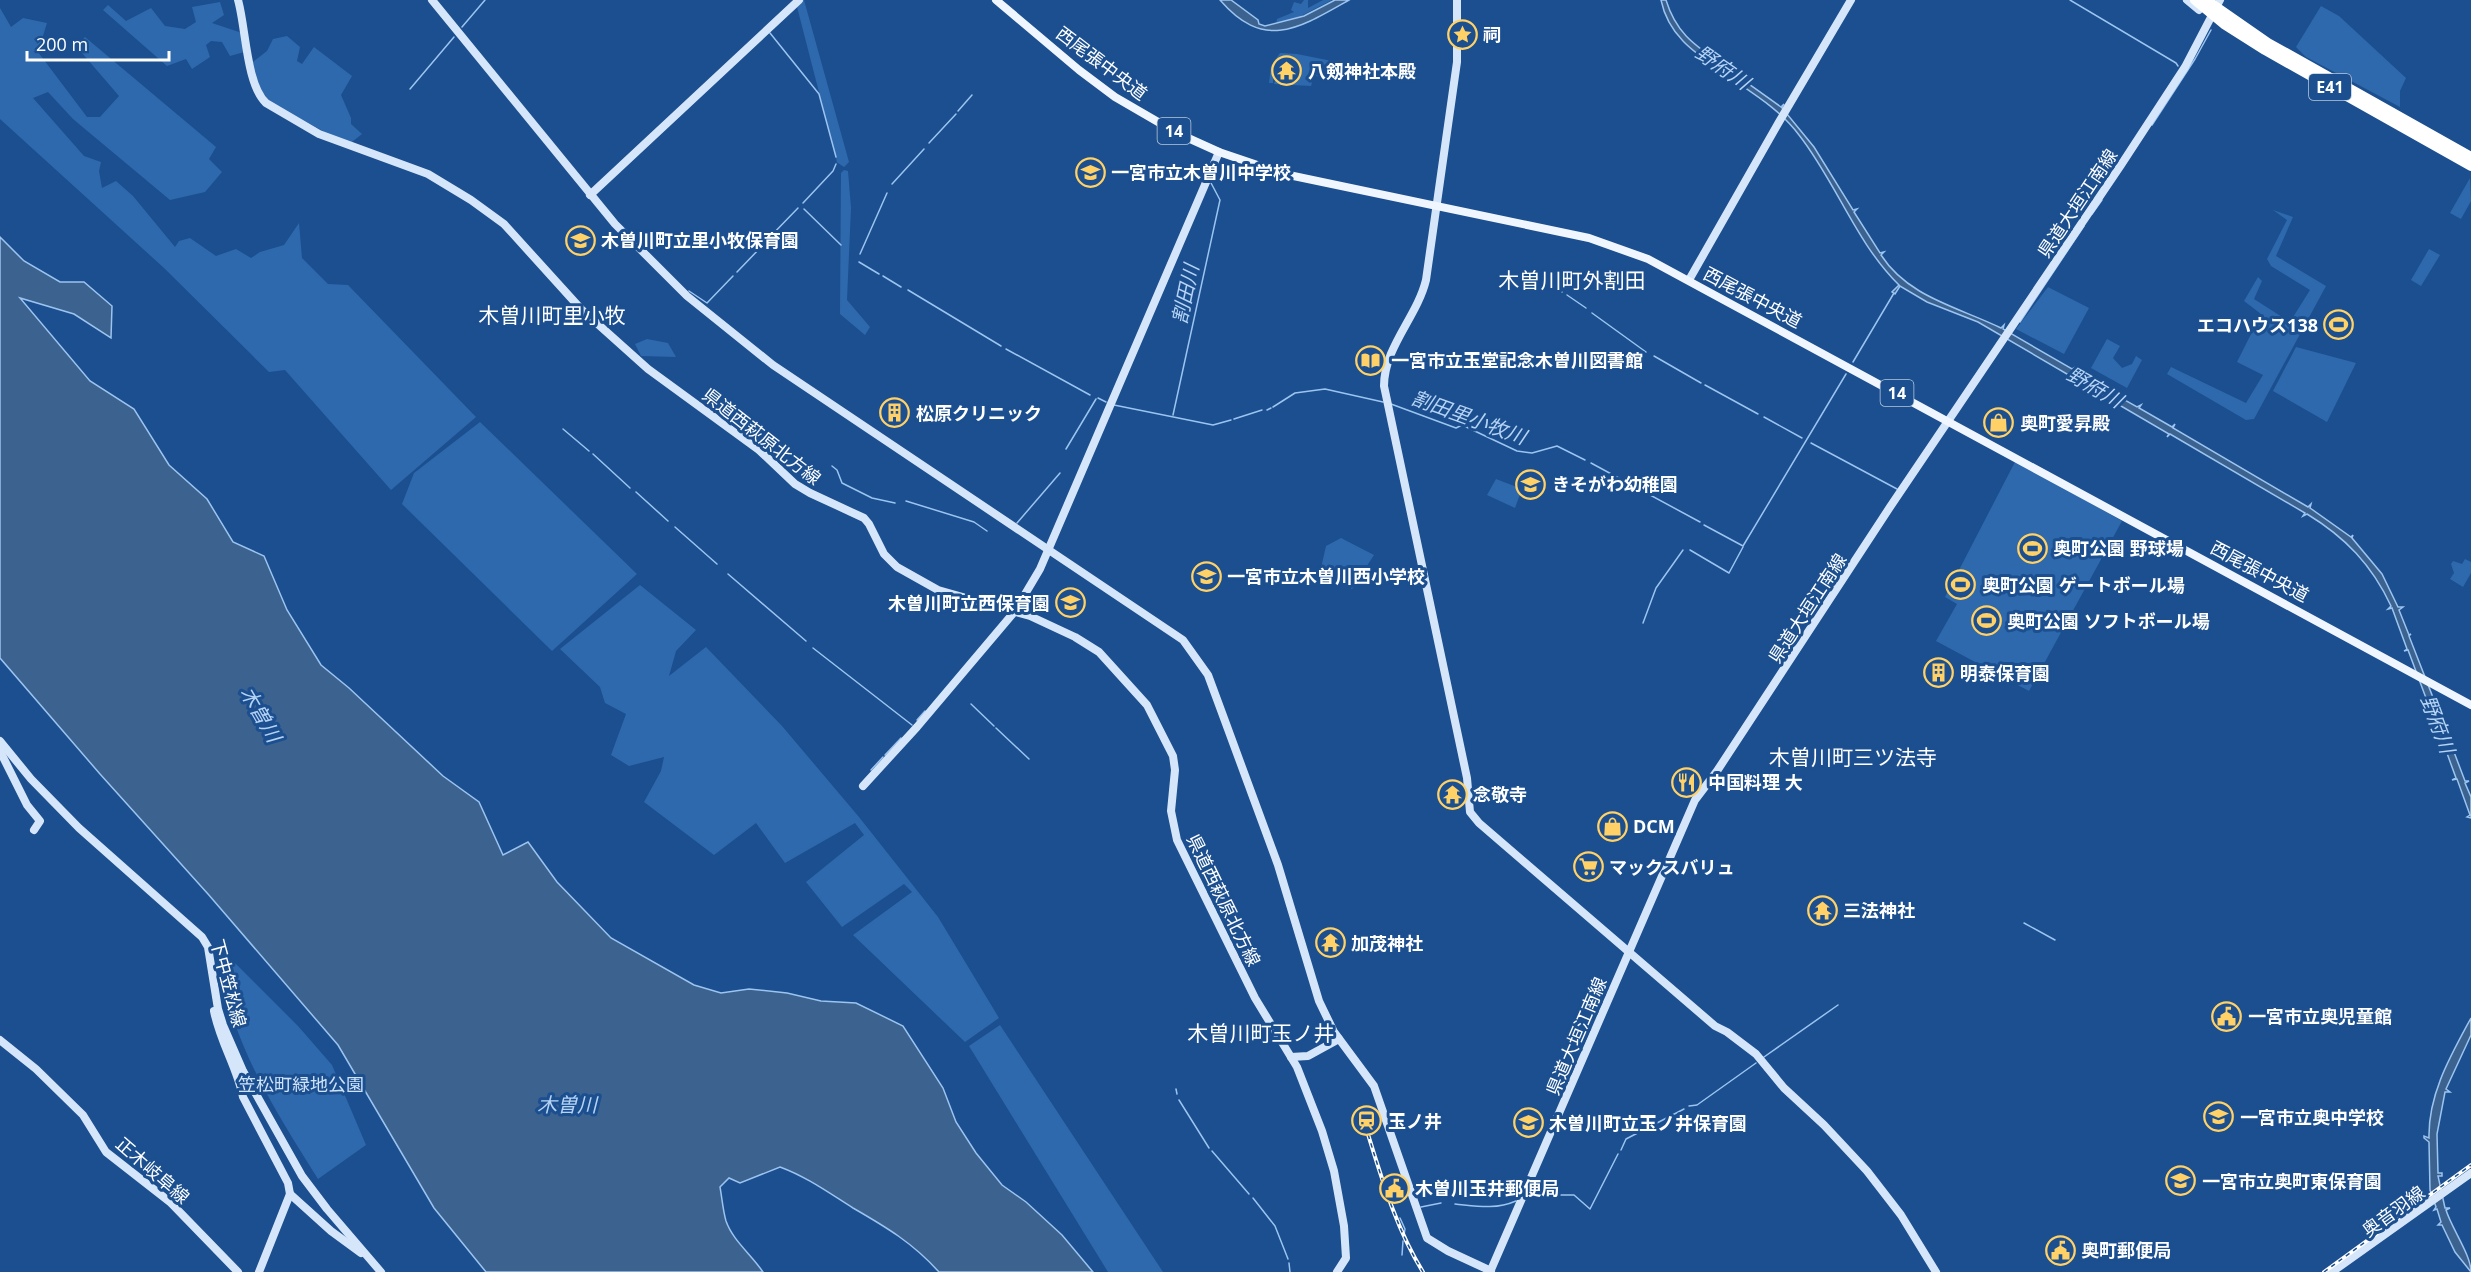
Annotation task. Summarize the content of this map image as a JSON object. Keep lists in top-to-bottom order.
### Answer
{
  "streets": {
    "highway": ["E41"],
    "main road": [
      "西尾張中央道",
      "14",
      "県道大垣江南線",
      "県道西萩原北方線",
      "下中笠松線",
      "正木岐阜線",
      "奥音羽線"
    ]
  },
  "crossings": [
    ["西尾張中央道", "県道大垣江南線"]
  ],
  "districts": [
    "木曽川町外割田",
    "木曽川町里小牧",
    "木曽川町三ツ法寺",
    "木曽川町玉ノ井"
  ],
  "water": [
    "野府川",
    "割田川",
    "割田里小牧川",
    "木曽川"
  ],
  "parks": ["笠松町緑地公園"],
  "places": {
    "place": ["祠"],
    "temple": [
      "八剱神社本殿",
      "念敬寺",
      "三法神社",
      "加茂神社"
    ],
    "school or university": [
      "一宮市立木曽川中学校",
      "木曽川町立里小牧保育園",
      "きそがわ幼稚園",
      "一宮市立木曽川西小学校",
      "木曽川町立西保育園",
      "一宮市立奥中学校",
      "木曽川町立玉ノ井保育園",
      "一宮市立奥町東保育園"
    ],
    "sports": [
      "エコハウス138",
      "奥町公園 野球場",
      "奥町公園 ゲートボール場",
      "奥町公園 ソフトボール場"
    ],
    "library": ["一宮市立玉堂記念木曽川図書館"],
    "building": ["松原クリニック", "明泰保育園"],
    "shop": ["奥町愛昇殿", "DCM"],
    "restaurant": ["中国料理 大"],
    "supermarket": ["マックスバリュ"],
    "public building": ["一宮市立奥児童館", "木曽川玉井郵便局", "奥町郵便局"],
    "station": ["玉ノ井"]
  },
  "scale_bar": "200 m"
}
